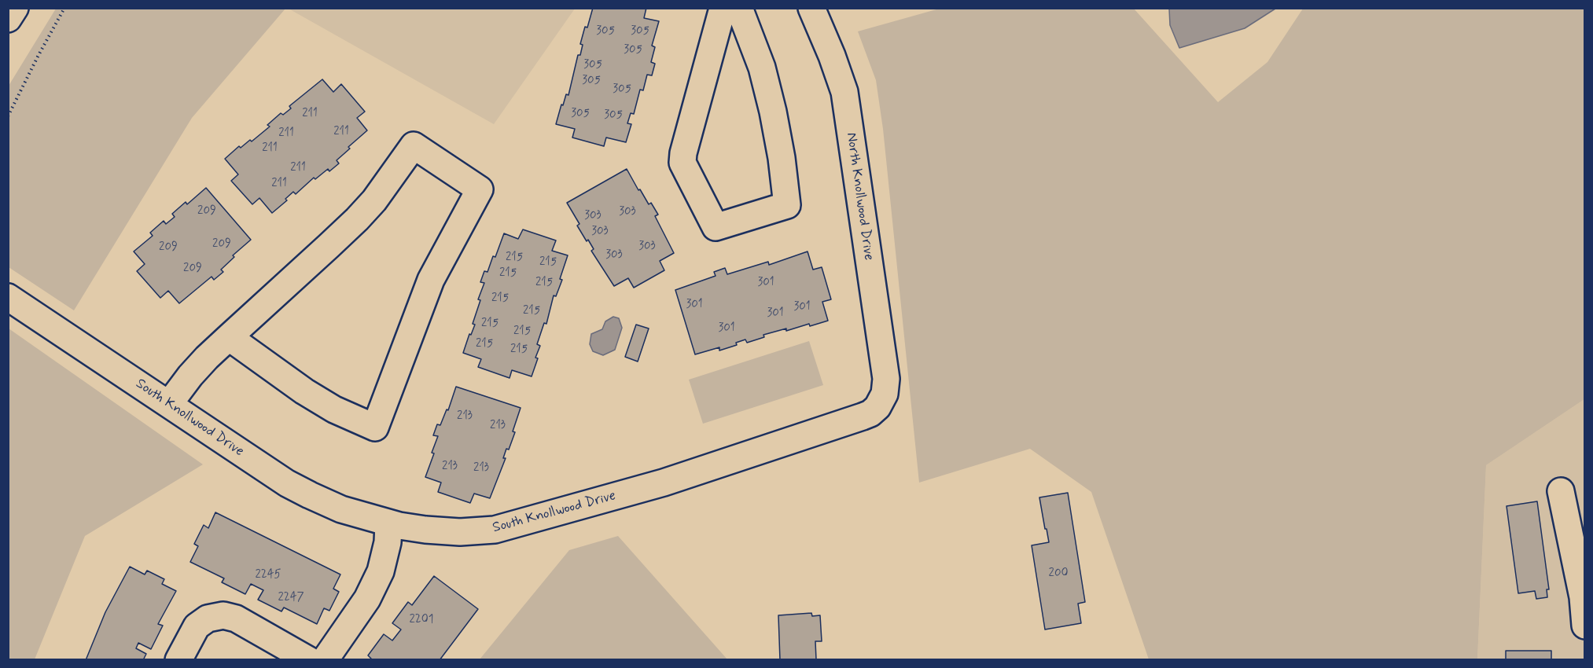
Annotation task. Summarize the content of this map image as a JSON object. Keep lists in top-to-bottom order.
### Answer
{
  "streets": {
    "street": ["North Knollwood Drive", "South Knollwood Drive"]
  },
  "crossings": [
    ["North Knollwood Drive", "South Knollwood Drive"]
  ],
  "house_numbers": [
    "305",
    "305",
    "305",
    "305",
    "305",
    "305",
    "211",
    "305",
    "305",
    "211",
    "211",
    "211",
    "211",
    "211",
    "209",
    "303",
    "303",
    "303",
    "209",
    "303",
    "209",
    "303",
    "215",
    "215",
    "209",
    "215",
    "215",
    "301",
    "215",
    "301",
    "301",
    "215",
    "301",
    "215",
    "301",
    "215",
    "215",
    "215",
    "213",
    "213",
    "213",
    "213",
    "200",
    "2245",
    "2247",
    "2201"
  ]
}
